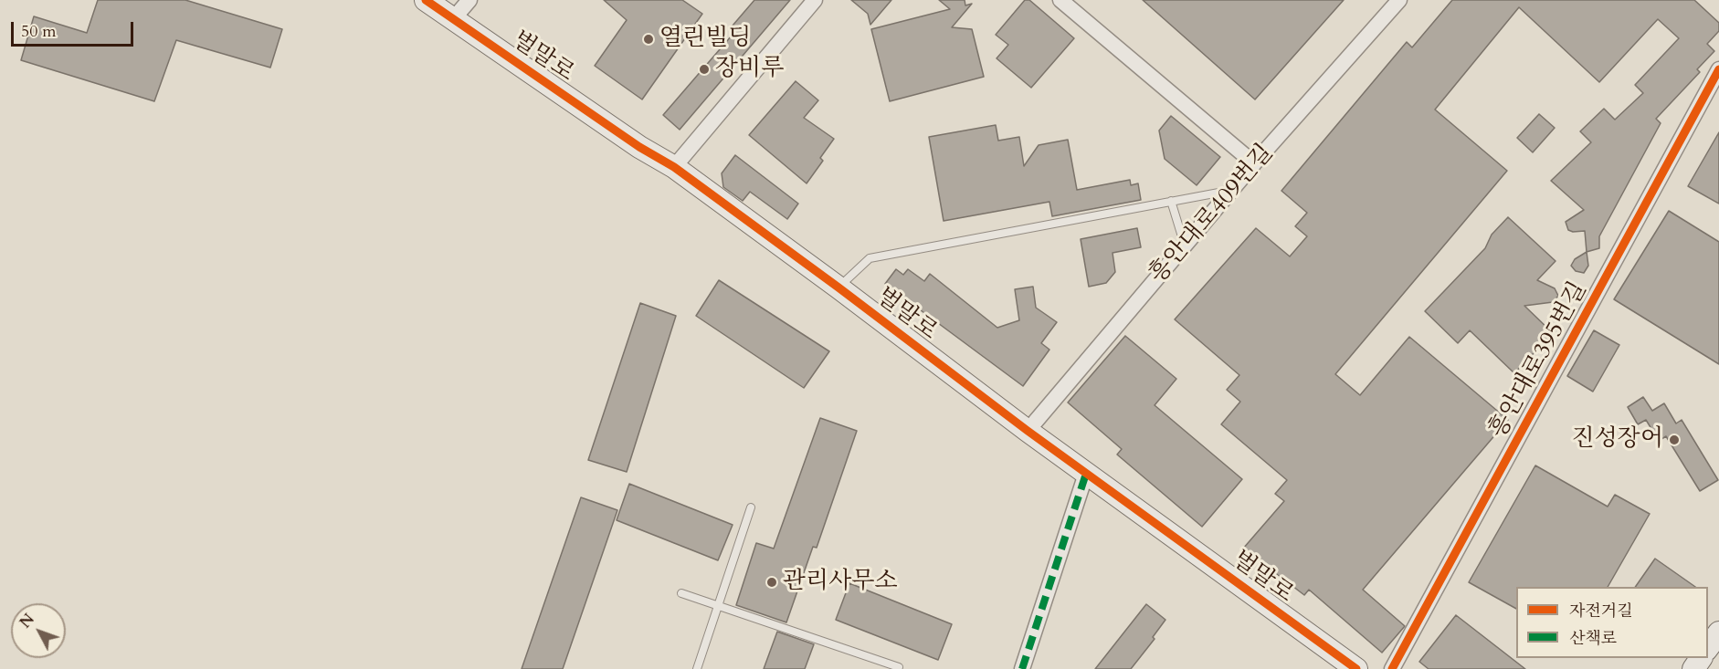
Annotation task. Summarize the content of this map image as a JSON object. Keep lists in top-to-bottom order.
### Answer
{
  "streets": {
    "street": ["벌말로", "흥안대로409번길", "흥안대로395번길"]
  },
  "crossings": [
    ["벌말로", "흥안대로409번길"]
  ],
  "places": [
    "열린빌딩",
    "장비루",
    "진성장어",
    "관리사무소"
  ],
  "legend": ["자전거길", "산책로"],
  "scale_bar": "50 m",
  "north": "top left"
}
